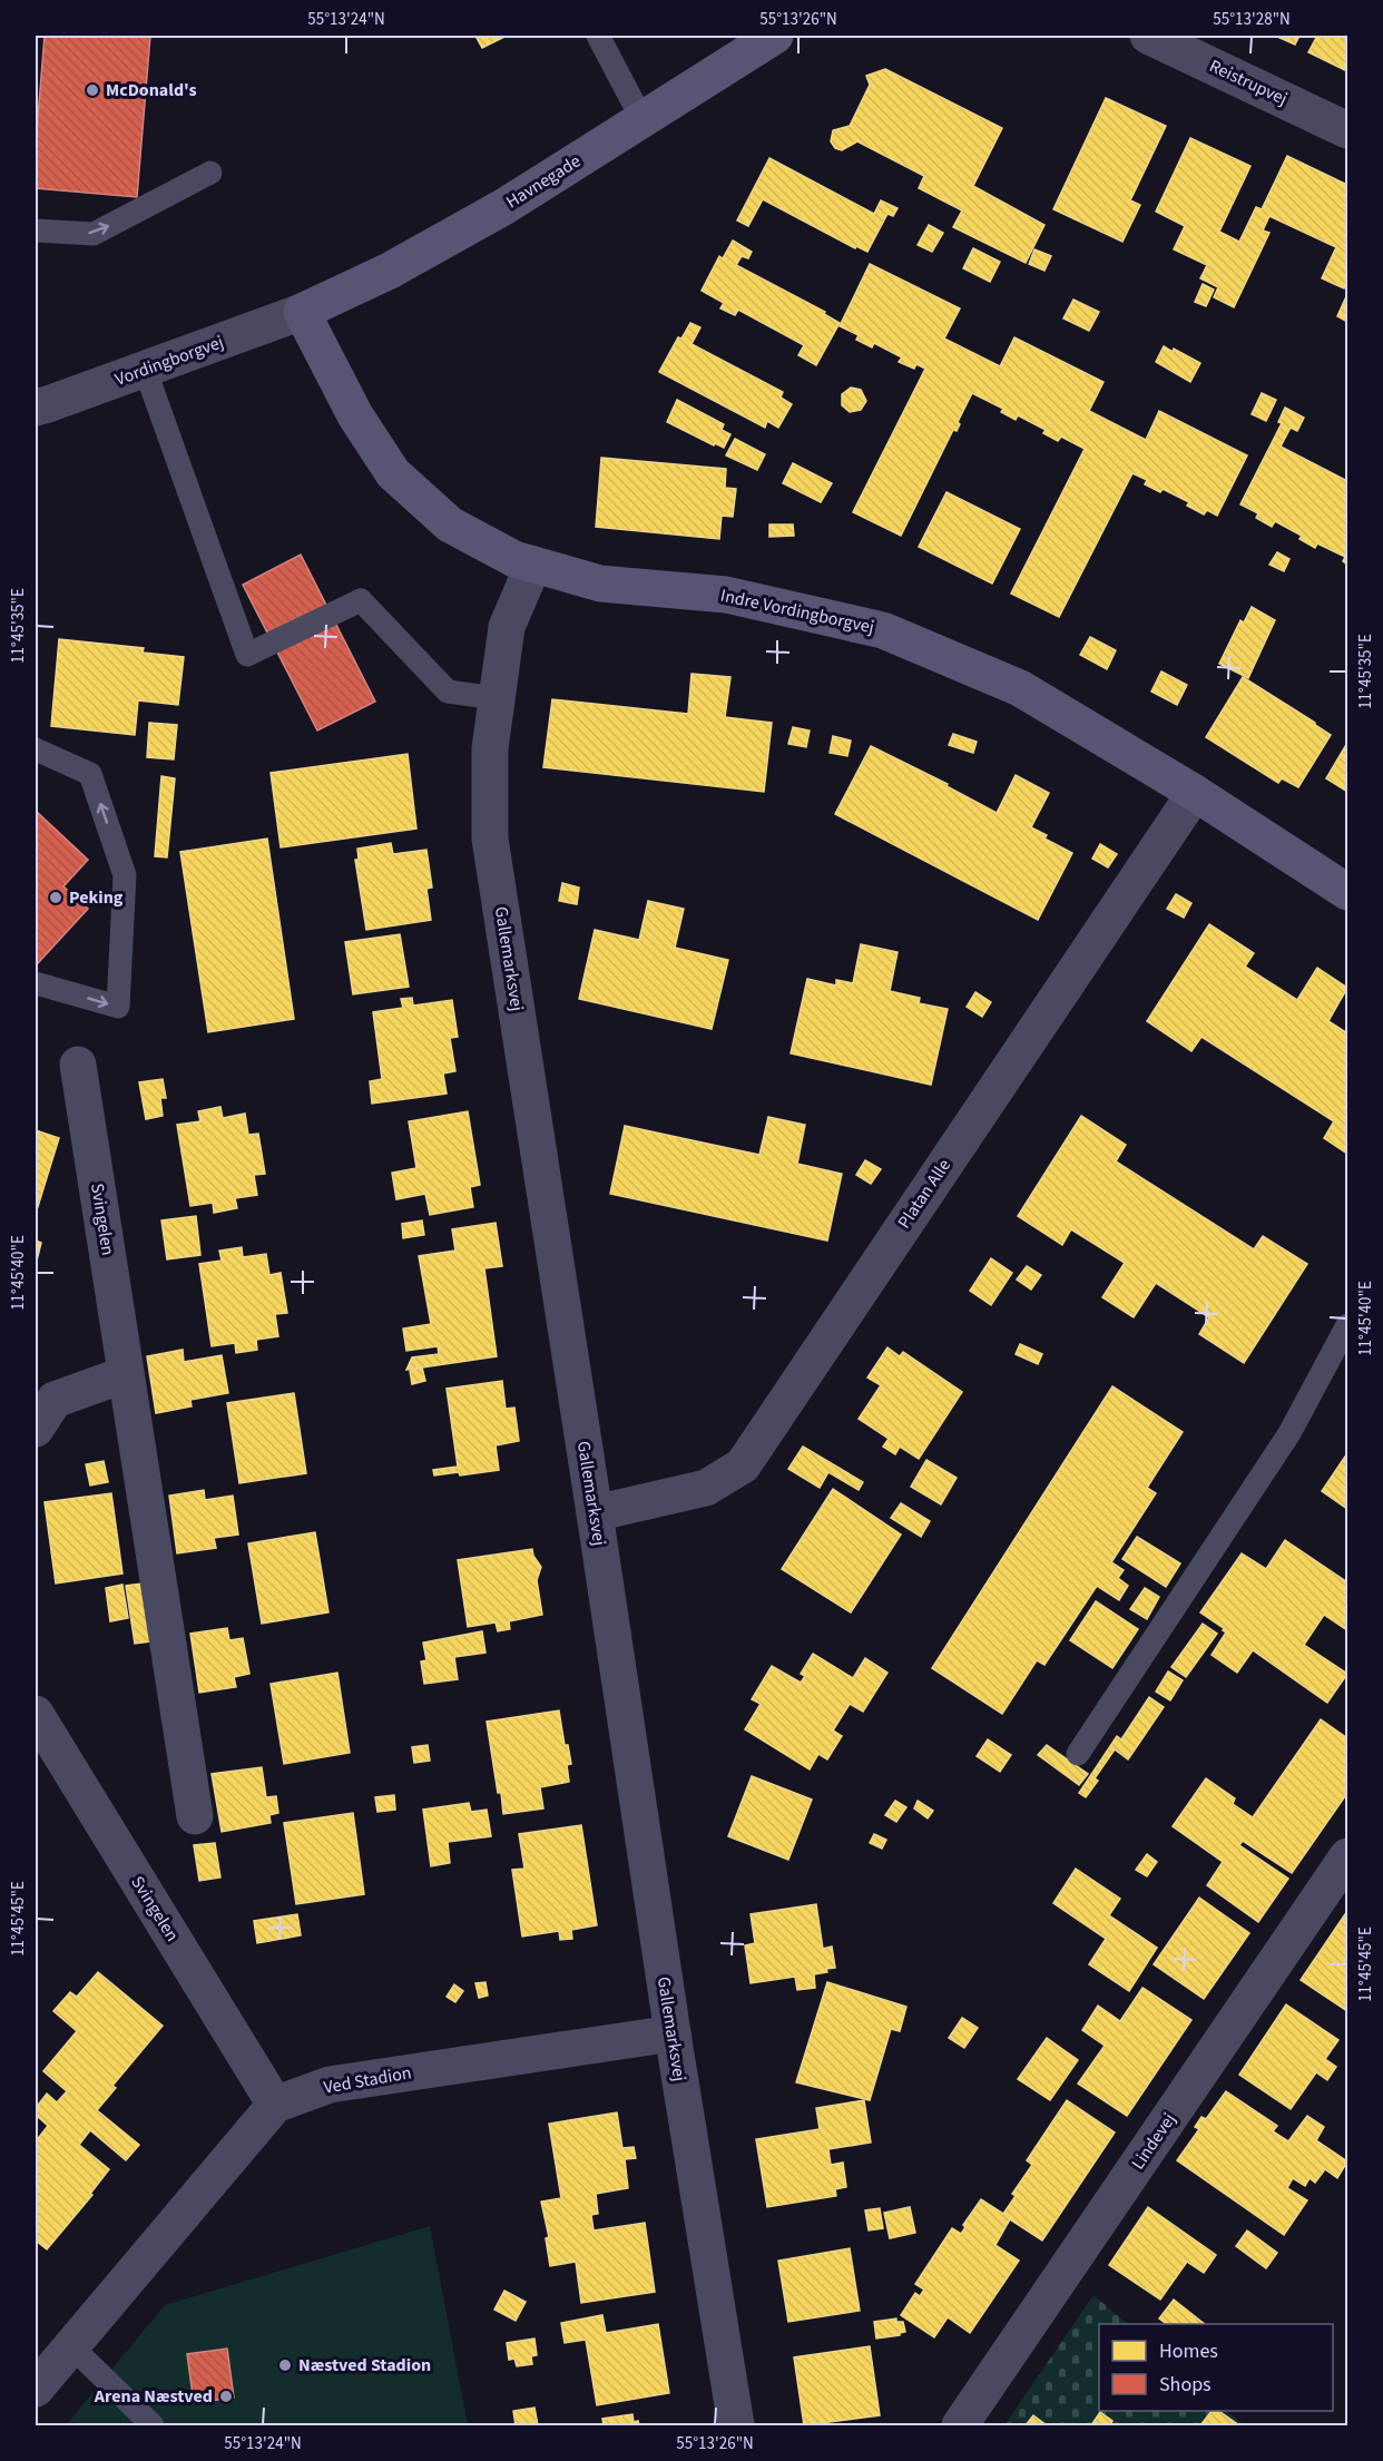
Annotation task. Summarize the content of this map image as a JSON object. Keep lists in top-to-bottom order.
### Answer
{
  "streets": {
    "main road": ["Havnegade", "Indre Vordingborgvej"],
    "street": [
      "Reistrupvej",
      "Vordingborgvej",
      "Gallemarksvej",
      "Platan Alle",
      "Svingelen",
      "Ved Stadion",
      "Lindevej"
    ]
  },
  "crossings": [
    ["Havnegade", "Vordingborgvej"],
    ["Havnegade", "Indre Vordingborgvej"],
    ["Vordingborgvej", "Indre Vordingborgvej"],
    ["Indre Vordingborgvej", "Gallemarksvej"],
    ["Indre Vordingborgvej", "Platan Alle"],
    ["Gallemarksvej", "Platan Alle"],
    ["Gallemarksvej", "Ved Stadion"],
    ["Svingelen", "Ved Stadion"]
  ],
  "places": [
    "McDonald's",
    "Peking",
    "Næstved Stadion",
    "Arena Næstved"
  ],
  "legend": ["Homes", "Shops"],
  "coordinates": [
    "55°13'24\"N",
    "55°13'26\"N",
    "55°13'28\"N",
    "11°45'35\"E",
    "11°45'40\"E",
    "11°45'45\"E"
  ]
}
